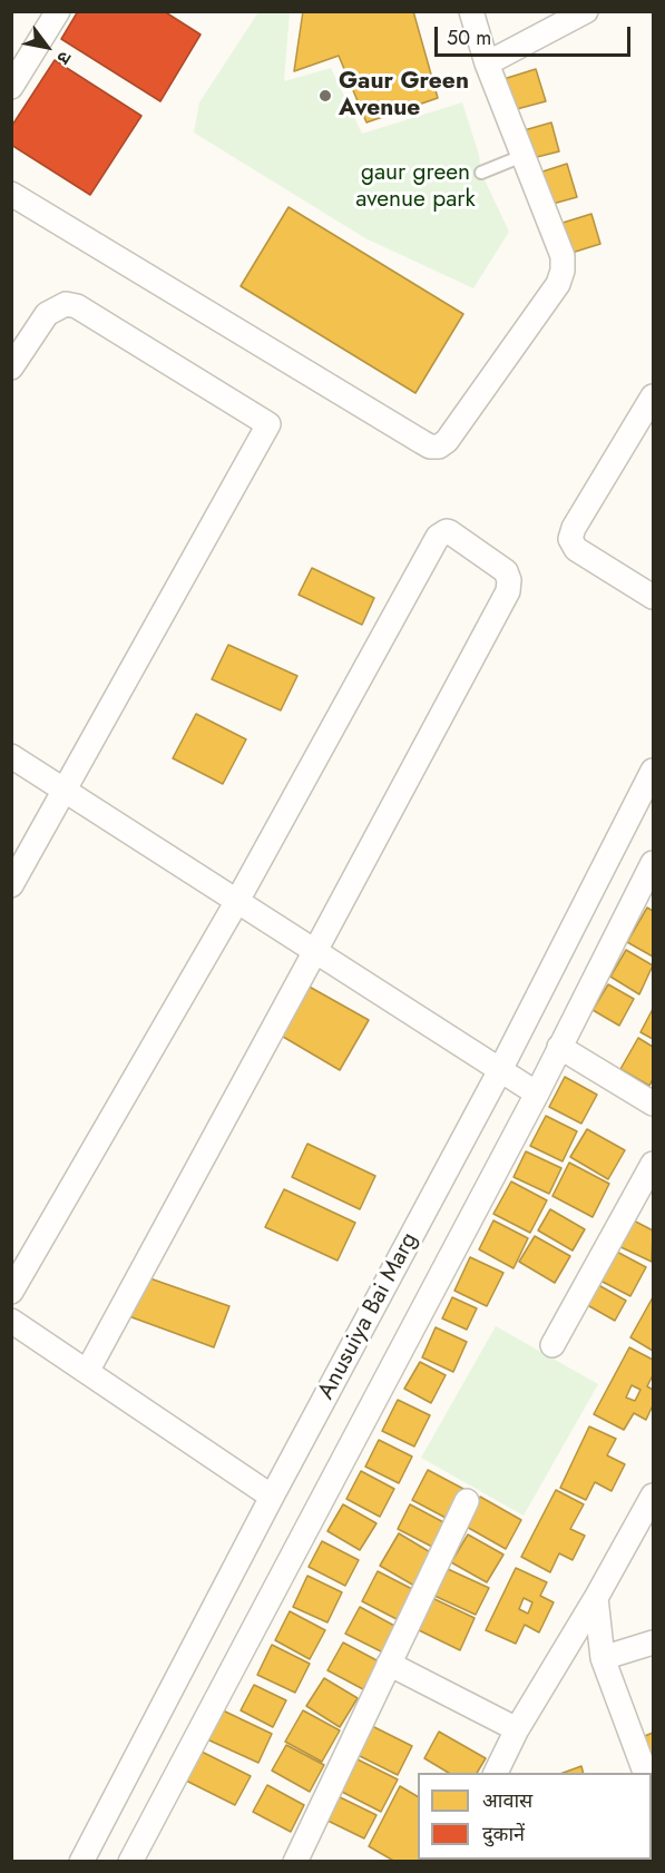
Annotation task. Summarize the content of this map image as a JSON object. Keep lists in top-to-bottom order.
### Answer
{
  "streets": {
    "street": ["Anusuiya Bai Marg"]
  },
  "parks": ["gaur green avenue park"],
  "places": ["Gaur Green Avenue"],
  "legend": ["आवास", "दुकानें"],
  "scale_bar": "50 m",
  "north": "bottom right"
}
